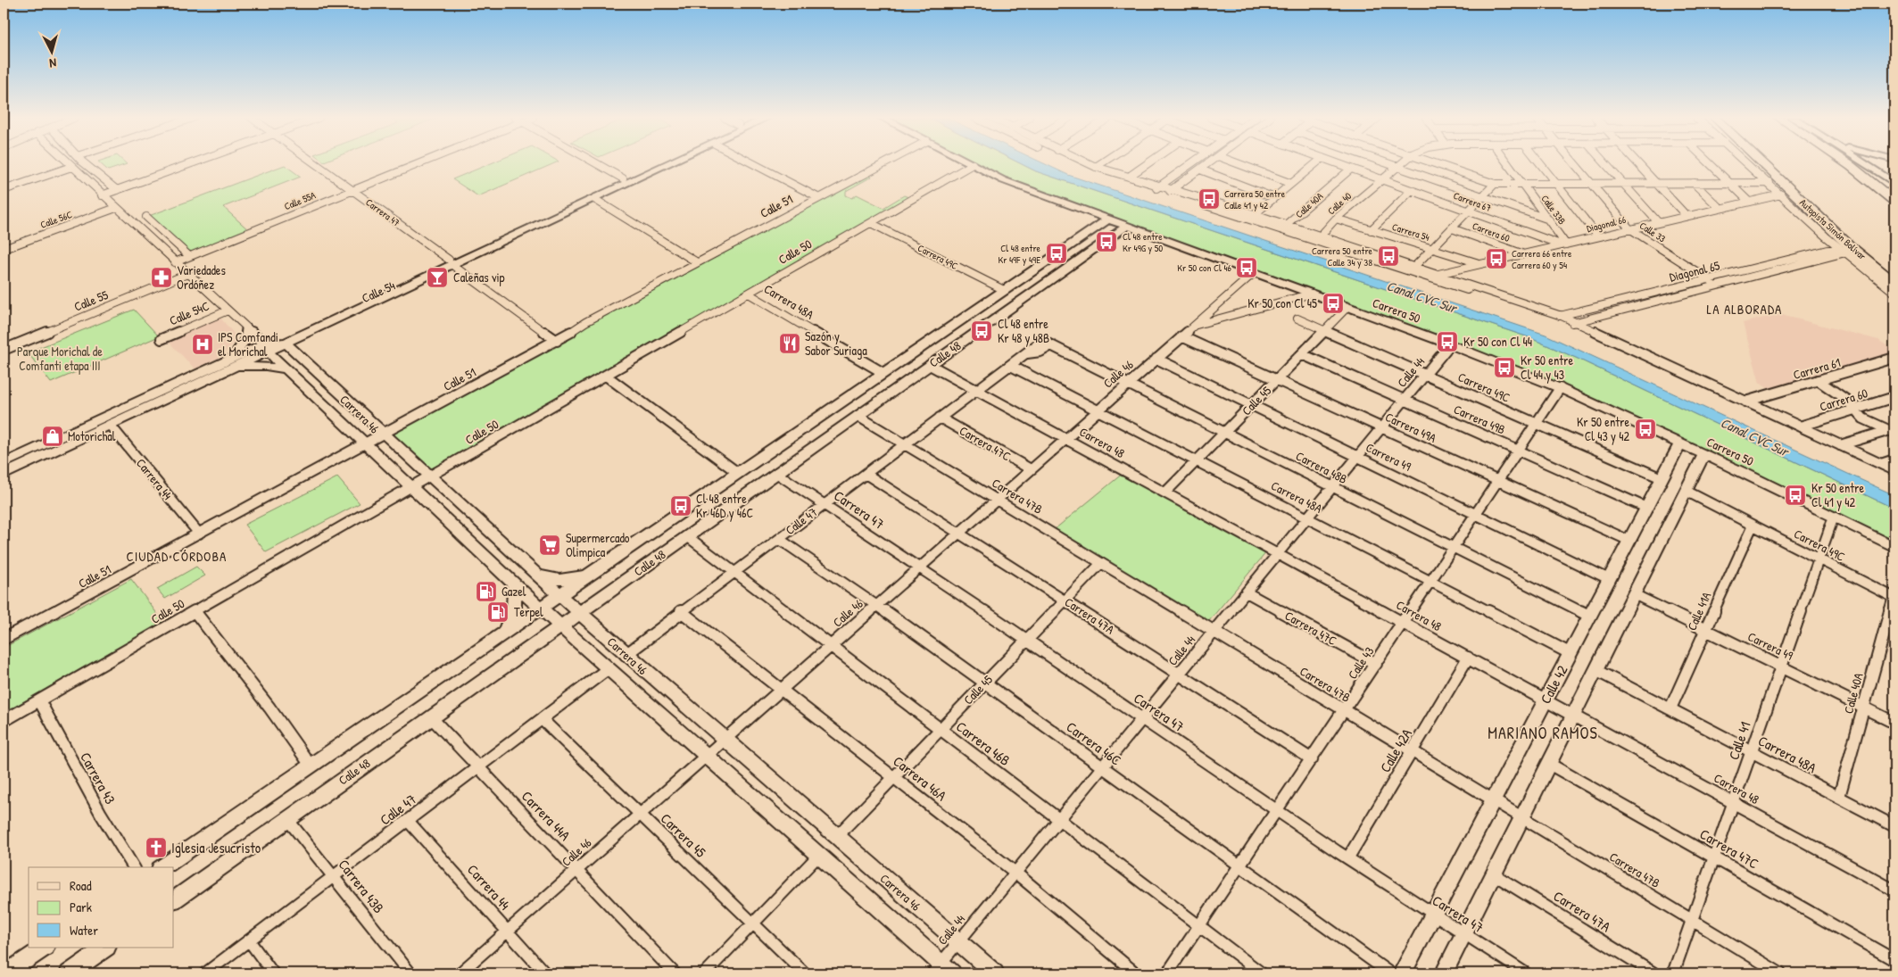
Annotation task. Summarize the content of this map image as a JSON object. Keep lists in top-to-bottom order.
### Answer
{
  "streets": {
    "highway": ["Autopista Simón Bolívar"],
    "street": [
      "Calle 55A",
      "Carrera 67",
      "Calle 40",
      "Calle 40A",
      "Calle 51",
      "Calle 33B",
      "Carrera 47",
      "Calle 56C",
      "Diagonal 66",
      "Carrera 54",
      "Carrera 60",
      "Calle 33",
      "Calle 50",
      "Carrera 49C",
      "Diagonal 65",
      "Calle 54",
      "Calle 55",
      "Carrera 48A",
      "Carrera 50",
      "Calle 54C",
      "Calle 48",
      "Carrera 61",
      "Calle 44",
      "Calle 46",
      "Calle 45",
      "Carrera 46",
      "Carrera 49B",
      "Carrera 49A",
      "Carrera 48",
      "Carrera 47C",
      "Carrera 49",
      "Carrera 48B",
      "Carrera 44",
      "Carrera 47B",
      "Calle 47",
      "Calle 41A",
      "Carrera 47A",
      "Calle 43",
      "Calle 42",
      "Calle 41",
      "Carrera 46B",
      "Carrera 46C",
      "Calle 42A",
      "Carrera 43",
      "Carrera 46A",
      "Carrera 44A",
      "Carrera 45",
      "Carrera 43B"
    ]
  },
  "crossings": [
    ["Calle 55A", "Carrera 47"],
    ["Calle 55A", "Carrera 46"],
    ["Carrera 67", "Calle 40"],
    ["Carrera 67", "Calle 40A"],
    ["Carrera 67", "Calle 33B"],
    ["Carrera 67", "Diagonal 66"],
    ["Calle 40", "Carrera 54"],
    ["Calle 40A", "Carrera 49C"],
    ["Calle 40A", "Carrera 48A"],
    ["Calle 40A", "Carrera 49"],
    ["Calle 51", "Carrera 47"],
    ["Calle 51", "Carrera 46"],
    ["Calle 51", "Carrera 44"],
    ["Calle 33B", "Diagonal 66"],
    ["Carrera 47", "Calle 54"],
    ["Carrera 47", "Calle 48"],
    ["Carrera 47", "Calle 44"],
    ["Carrera 47", "Calle 46"],
    ["Carrera 47", "Calle 45"],
    ["Carrera 47", "Calle 47"],
    ["Carrera 47", "Calle 43"],
    ["Carrera 47", "Calle 42"],
    ["Carrera 47", "Calle 42A"],
    ["Calle 56C", "Carrera 46"],
    ["Diagonal 66", "Autopista Simón Bolívar"],
    ["Diagonal 66", "Carrera 54"],
    ["Diagonal 66", "Carrera 60"],
    ["Diagonal 66", "Calle 33"],
    ["Calle 33", "Diagonal 65"],
    ["Calle 50", "Carrera 49C"],
    ["Calle 50", "Carrera 48A"],
    ["Calle 50", "Carrera 50"],
    ["Calle 50", "Carrera 46"],
    ["Calle 50", "Carrera 43"],
    ["Carrera 49C", "Calle 48"],
    ["Carrera 49C", "Calle 44"],
    ["Carrera 49C", "Calle 45"],
    ["Carrera 49C", "Calle 41A"],
    ["Carrera 49C", "Calle 43"],
    ["Carrera 49C", "Calle 42"],
    ["Carrera 49C", "Calle 41"],
    ["Calle 54", "Carrera 46"],
    ["Calle 54", "Carrera 44"],
    ["Calle 55", "Carrera 46"],
    ["Carrera 48A", "Calle 48"],
    ["Carrera 48A", "Calle 44"],
    ["Carrera 48A", "Calle 46"],
    ["Carrera 48A", "Calle 45"],
    ["Carrera 48A", "Calle 47"],
    ["Carrera 48A", "Calle 41A"],
    ["Carrera 48A", "Calle 43"],
    ["Carrera 48A", "Calle 42"],
    ["Carrera 48A", "Calle 41"],
    ["Carrera 50", "Calle 48"],
    ["Carrera 50", "Calle 44"],
    ["Carrera 50", "Calle 46"],
    ["Carrera 50", "Calle 45"],
    ["Carrera 50", "Calle 43"],
    ["Carrera 50", "Calle 42"],
    ["Carrera 50", "Calle 41"],
    ["Calle 54C", "Carrera 46"],
    ["Calle 48", "Carrera 46"],
    ["Calle 48", "Carrera 48"],
    ["Calle 48", "Carrera 47B"],
    ["Calle 48", "Carrera 46B"],
    ["Calle 48", "Carrera 44A"],
    ["Calle 48", "Carrera 43B"],
    ["Calle 44", "Carrera 46"],
    ["Calle 44", "Carrera 49B"],
    ["Calle 44", "Carrera 49A"],
    ["Calle 44", "Carrera 48"],
    ["Calle 44", "Carrera 47C"],
    ["Calle 44", "Carrera 49"],
    ["Calle 44", "Carrera 48B"],
    ["Calle 44", "Carrera 47B"],
    ["Calle 44", "Carrera 47A"],
    ["Calle 44", "Carrera 46B"],
    ["Calle 44", "Carrera 46C"],
    ["Calle 44", "Carrera 46A"],
    ["Calle 46", "Carrera 46"],
    ["Calle 46", "Carrera 49A"],
    ["Calle 46", "Carrera 48"],
    ["Calle 46", "Carrera 47C"],
    ["Calle 46", "Carrera 49"],
    ["Calle 46", "Carrera 48B"],
    ["Calle 46", "Carrera 44"],
    ["Calle 46", "Carrera 47B"],
    ["Calle 46", "Carrera 47A"],
    ["Calle 46", "Carrera 46B"],
    ["Calle 46", "Carrera 46C"],
    ["Calle 46", "Carrera 46A"],
    ["Calle 46", "Carrera 44A"],
    ["Calle 46", "Carrera 45"],
    ["Calle 45", "Carrera 46"],
    ["Calle 45", "Carrera 49B"],
    ["Calle 45", "Carrera 49A"],
    ["Calle 45", "Carrera 48"],
    ["Calle 45", "Carrera 49"],
    ["Calle 45", "Carrera 48B"],
    ["Calle 45", "Carrera 47B"],
    ["Calle 45", "Carrera 47A"],
    ["Calle 45", "Carrera 46B"],
    ["Calle 45", "Carrera 46C"],
    ["Calle 45", "Carrera 46A"],
    ["Carrera 46", "Calle 47"],
    ["Carrera 49B", "Calle 43"],
    ["Carrera 49B", "Calle 42"],
    ["Carrera 49A", "Calle 43"],
    ["Carrera 49A", "Calle 42"],
    ["Carrera 48", "Calle 47"],
    ["Carrera 48", "Calle 43"],
    ["Carrera 48", "Calle 42"],
    ["Carrera 48", "Calle 41"],
    ["Carrera 48", "Calle 42A"],
    ["Carrera 47C", "Calle 47"],
    ["Carrera 47C", "Calle 43"],
    ["Carrera 47C", "Calle 41"],
    ["Carrera 49", "Calle 41A"],
    ["Carrera 49", "Calle 43"],
    ["Carrera 49", "Calle 42"],
    ["Carrera 49", "Calle 41"],
    ["Carrera 48B", "Calle 47"],
    ["Carrera 48B", "Calle 43"],
    ["Carrera 48B", "Calle 42"],
    ["Carrera 44", "Calle 47"],
    ["Carrera 47B", "Calle 47"],
    ["Carrera 47B", "Calle 43"],
    ["Carrera 47B", "Calle 42"],
    ["Carrera 47B", "Calle 41"],
    ["Carrera 47B", "Calle 42A"],
    ["Calle 47", "Carrera 47A"],
    ["Calle 47", "Carrera 46B"],
    ["Calle 47", "Carrera 46C"],
    ["Calle 47", "Carrera 46A"],
    ["Calle 47", "Carrera 44A"],
    ["Calle 47", "Carrera 45"],
    ["Calle 47", "Carrera 43B"],
    ["Carrera 47A", "Calle 43"],
    ["Calle 43", "Carrera 46B"],
    ["Calle 43", "Carrera 46C"]
  ],
  "districts": ["LA ALBORADA", "CIUDAD CÓRDOBA", "MARIANO RAMOS"],
  "water": ["Canal CVC Sur"],
  "parks": ["Parque Morichal de Comfanti etapa III"],
  "places": {
    "bus stop": [
      "Carrera 50 entre Calle 41 y 42",
      "Cl 48 entre Kr 49G y 50",
      "Cl 48 entre Kr 49F y 49E",
      "Carrera 50 entre Calle 34 y 38",
      "Carrera 66 entre Carrera 60 y 54",
      "Kr 50 con Cl 46",
      "Kr 50 con Cl 45",
      "Cl 48 entre Kr 48 y 48B",
      "Kr 50 con Cl 44",
      "Kr 50 entre Cl 44 y 43",
      "Kr 50 entre Cl 43 y 42",
      "Kr 50 entre Cl 41 y 42",
      "Cl 48 entre Kr 46D y 46C"
    ],
    "pharmacy": ["Variedades Ordóñez"],
    "bar": ["Caleñas vip"],
    "restaurant": ["Sazón y Sabor Suriaga"],
    "hospital": ["IPS Comfandi el Morichal"],
    "shop": ["Motorichal"],
    "supermarket": ["Supermercado Olimpica"],
    "fuel station": ["Gazel", "Terpel"],
    "church": ["Iglesia Jesucristo"]
  },
  "legend": ["Road", "Park", "Water"],
  "north": "bottom"
}
